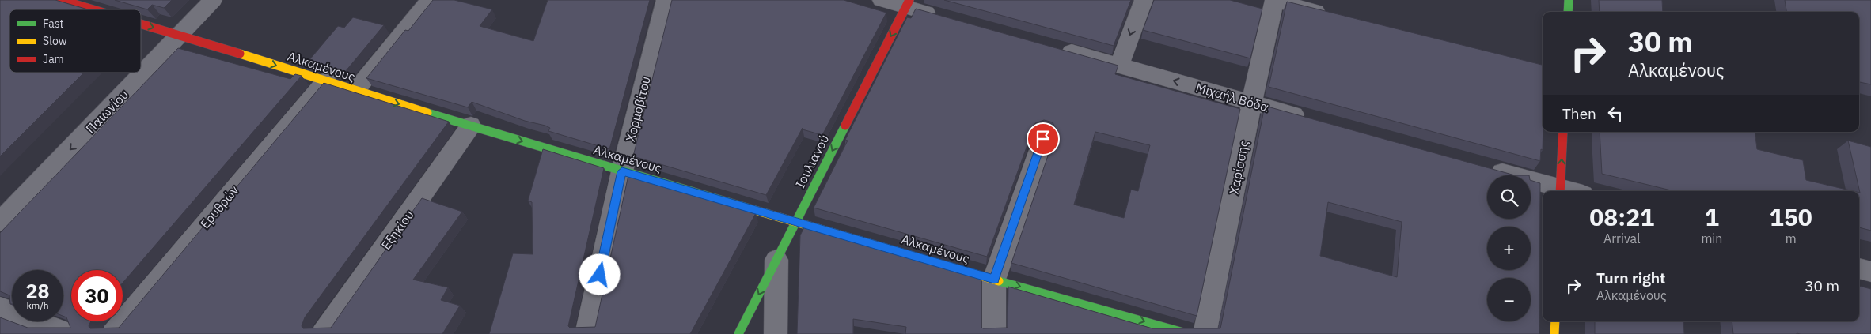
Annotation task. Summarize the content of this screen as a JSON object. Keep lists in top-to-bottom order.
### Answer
{
  "streets": {
    "street": [
      "Αλκαμένους",
      "Μιχαήλ Βόδα",
      "Χορμοβίτου",
      "Παιωνίου",
      "Ιουλιανού",
      "Χαρίσσης",
      "Ερυθρών",
      "Εξηκίου"
    ]
  },
  "crossings": [
    ["Αλκαμένους", "Χορμοβίτου"],
    ["Αλκαμένους", "Παιωνίου"],
    ["Αλκαμένους", "Ιουλιανού"],
    ["Αλκαμένους", "Ερυθρών"],
    ["Αλκαμένους", "Εξηκίου"],
    ["Μιχαήλ Βόδα", "Χαρίσσης"]
  ],
  "one_way": [
    "Αλκαμένους",
    "Μιχαήλ Βόδα",
    "Παιωνίου",
    "Ιουλιανού"
  ],
  "legend": ["Fast", "Slow", "Jam"],
  "page": {
    "turn": ["30 m", "Αλκαμένους"],
    "then": "Then",
    "map_buttons": ["+", "−"],
    "eta": [
      "08:21",
      "Arrival",
      "1",
      "min",
      "150",
      "m"
    ],
    "list": [
      {
        "name": "Turn right",
        "note": "Αλκαμένους",
        "value": "30 m"
      }
    ],
    "speed": "28 km/h",
    "limit": "30"
  }
}
